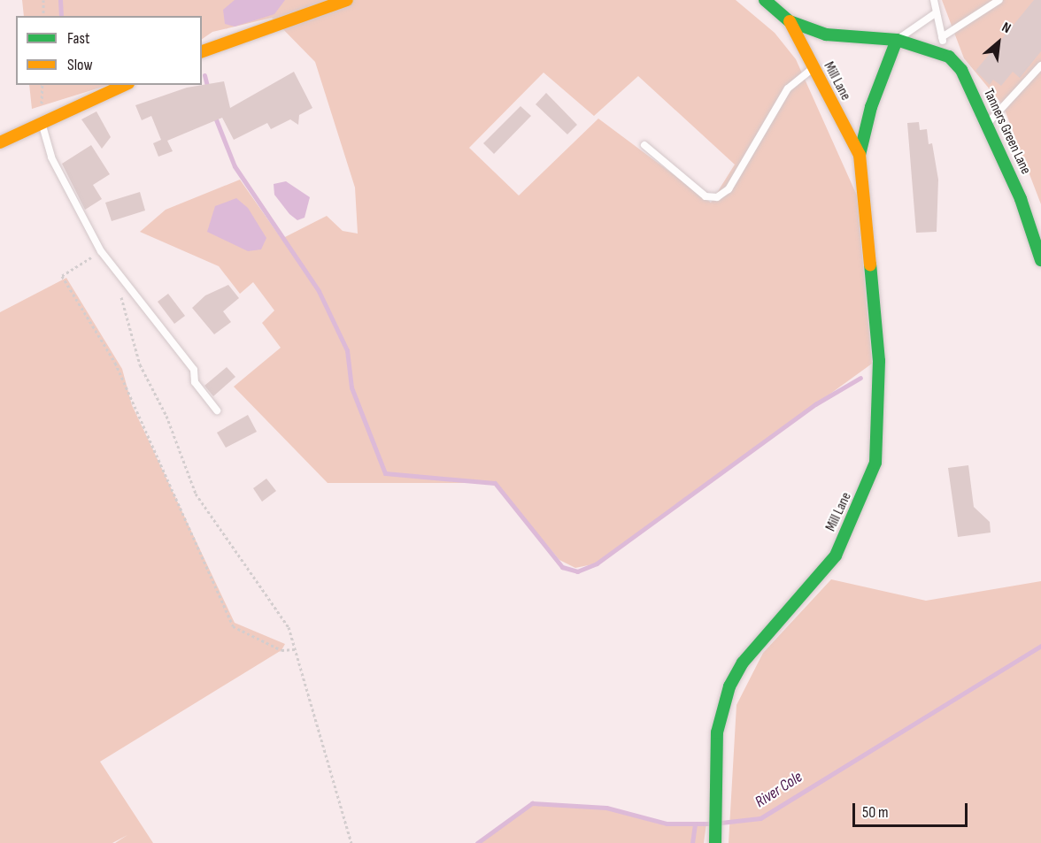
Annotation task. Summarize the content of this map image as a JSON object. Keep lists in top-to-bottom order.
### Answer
{
  "streets": {
    "street": ["Mill Lane", "Tanners Green Lane"]
  },
  "crossings": [
    ["Mill Lane", "Tanners Green Lane"]
  ],
  "water": ["River Cole"],
  "legend": ["Fast", "Slow"],
  "scale_bar": "50 m",
  "north": "top right"
}
